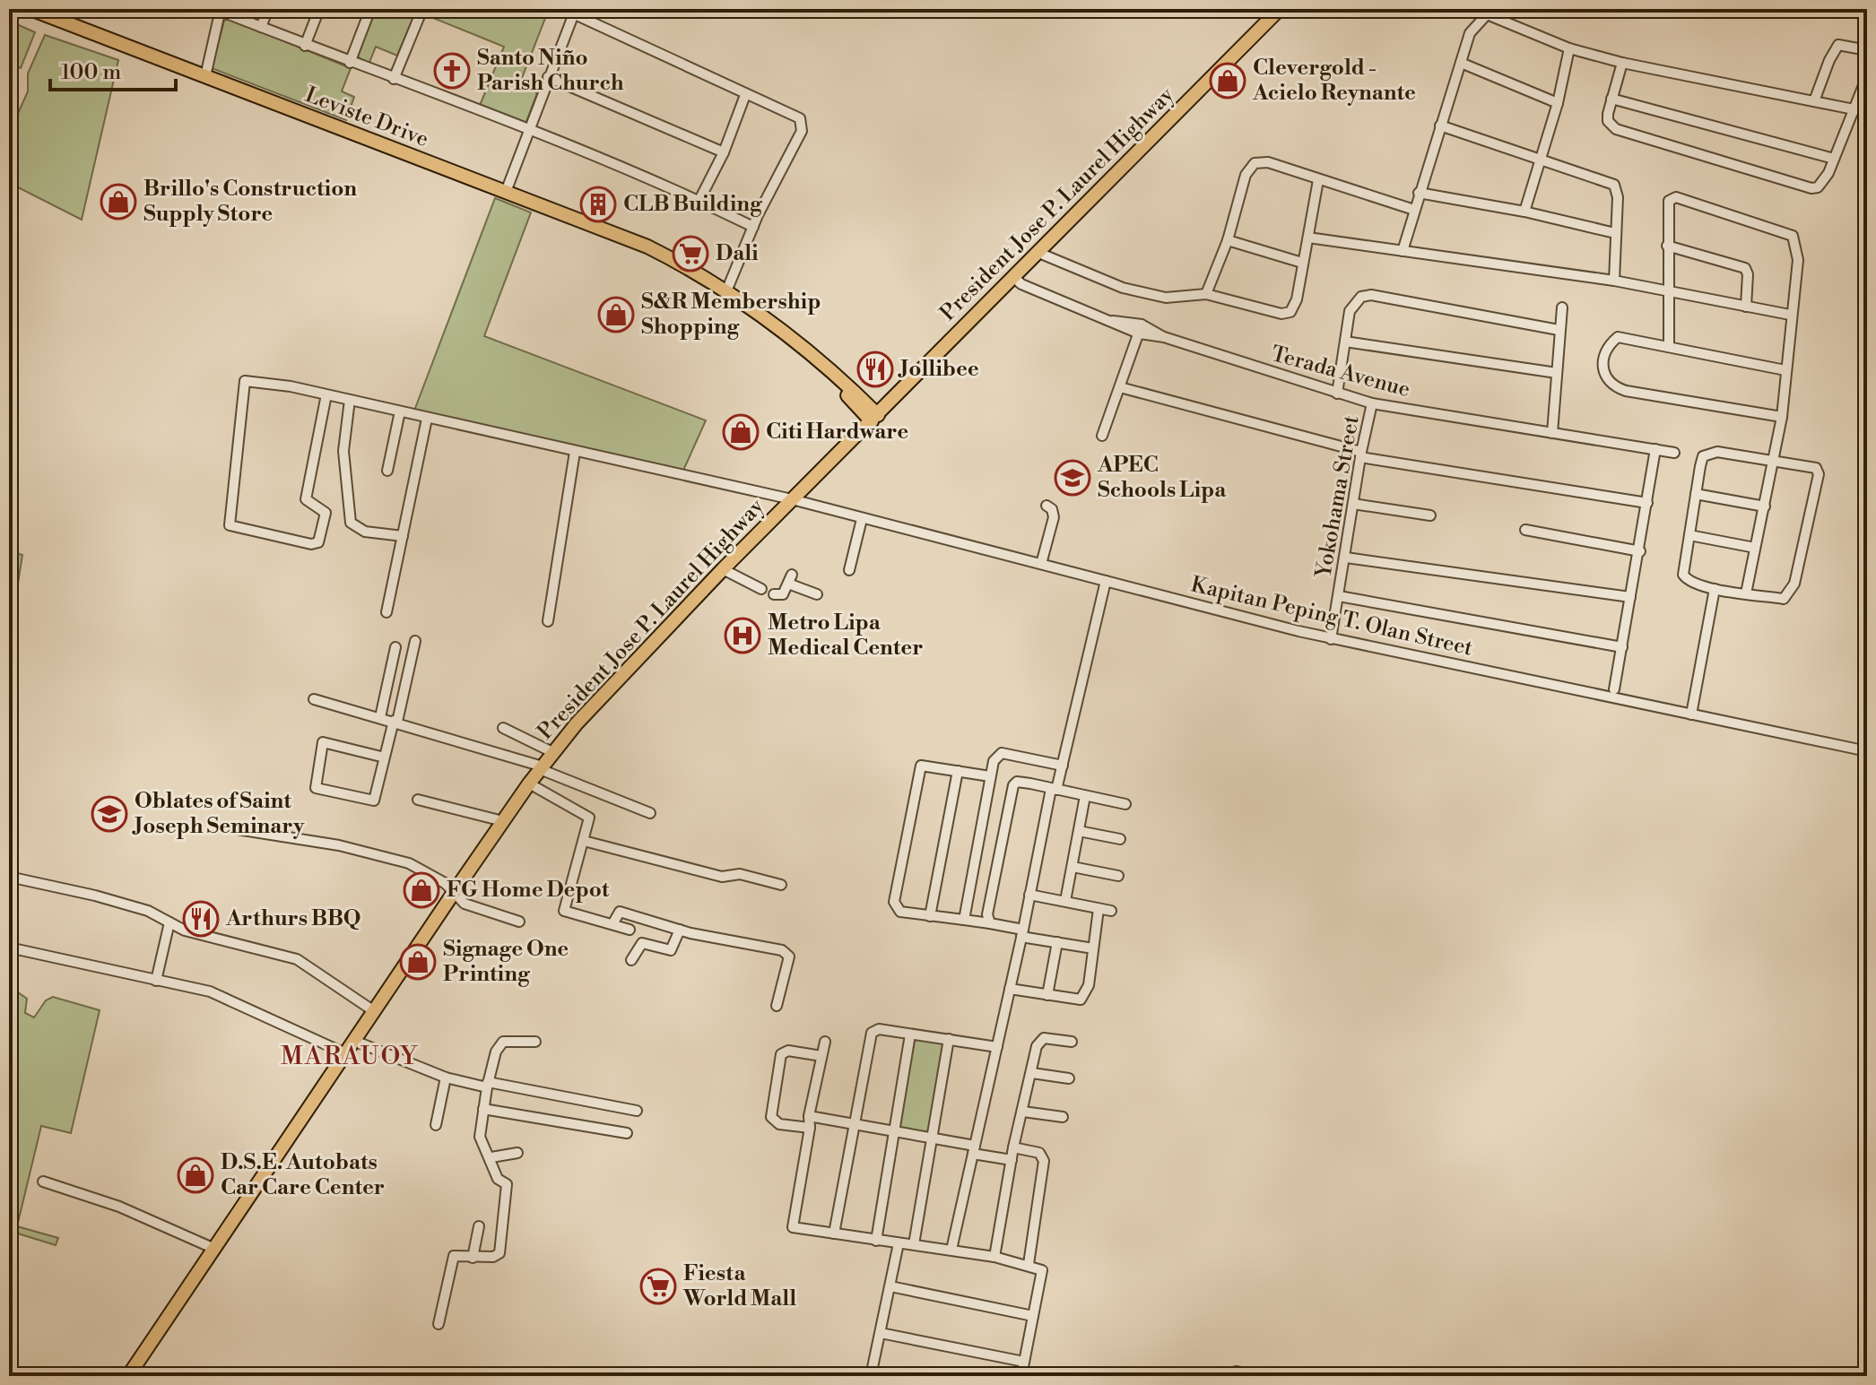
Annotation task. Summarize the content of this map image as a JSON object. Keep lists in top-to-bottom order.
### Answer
{
  "streets": {
    "main road": ["Leviste Drive", "President Jose P. Laurel Highway"],
    "street": ["Terada Avenue", "Yokohama Street", "Kapitan Peping T. Olan Street"]
  },
  "crossings": [
    ["Leviste Drive", "President Jose P. Laurel Highway"],
    ["President Jose P. Laurel Highway", "Terada Avenue"],
    ["President Jose P. Laurel Highway", "Kapitan Peping T. Olan Street"],
    ["Terada Avenue", "Yokohama Street"],
    ["Yokohama Street", "Kapitan Peping T. Olan Street"]
  ],
  "districts": ["MARAUOY"],
  "places": {
    "church": ["Santo Niño Parish Church"],
    "shop": [
      "Clevergold - Acielo Reynante",
      "Brillo's Construction Supply Store",
      "S&R Membership Shopping",
      "Citi Hardware",
      "FG Home Depot",
      "Signage One Printing",
      "D.S.E. Autobats Car Care Center"
    ],
    "building": ["CLB Building"],
    "supermarket": ["Dali", "Fiesta World Mall"],
    "restaurant": ["Jollibee", "Arthurs BBQ"],
    "school or university": ["APEC Schools Lipa", "Oblates of Saint Joseph Seminary"],
    "hospital": ["Metro Lipa Medical Center"]
  },
  "scale_bar": "100 m"
}
